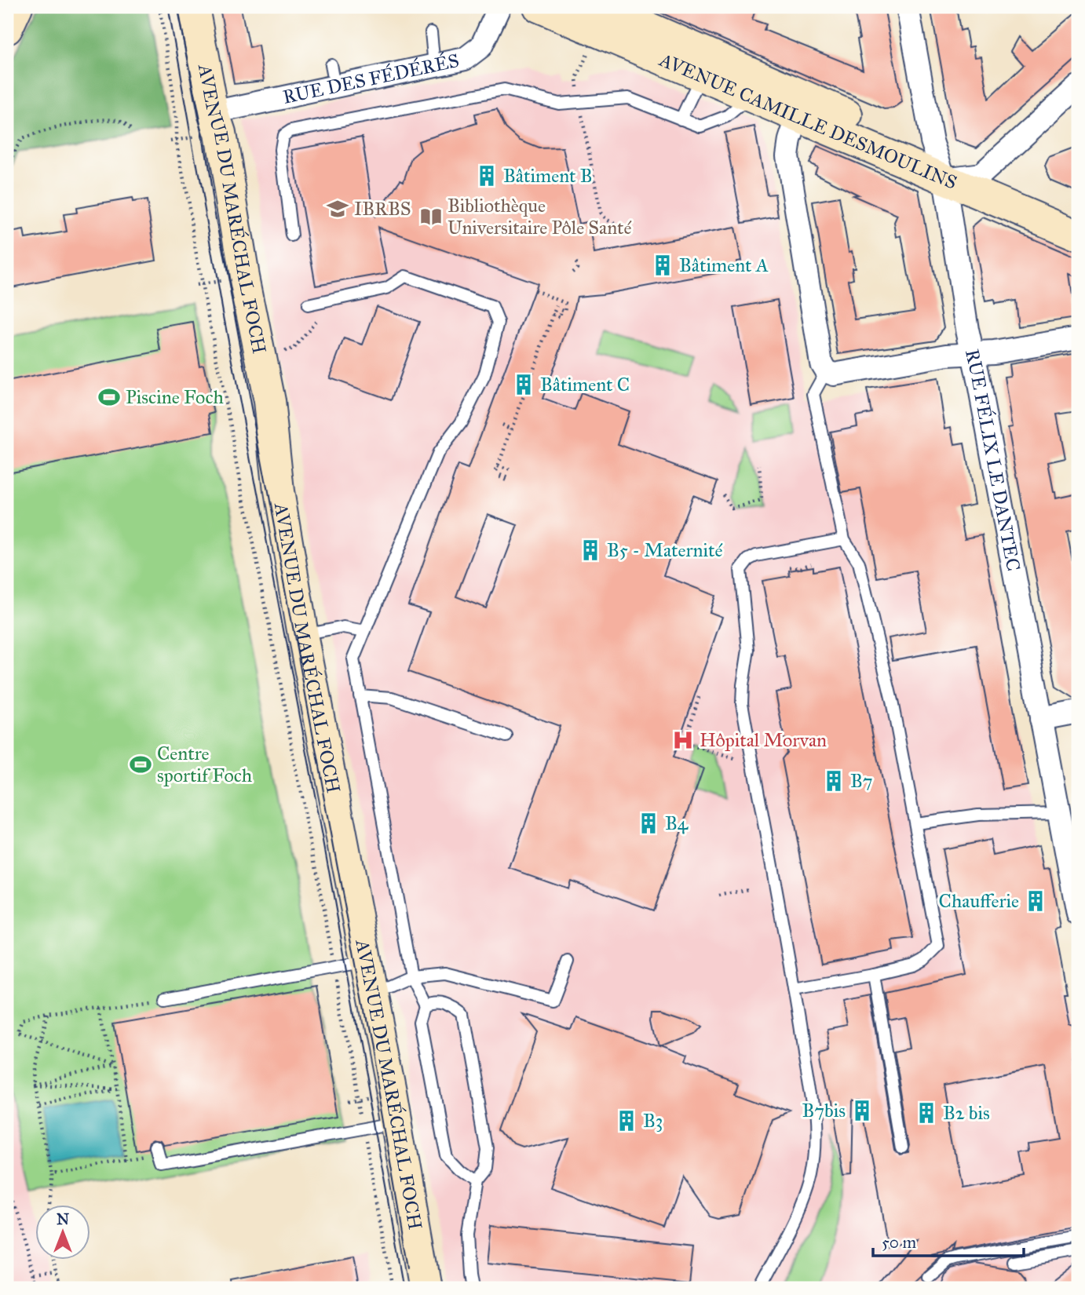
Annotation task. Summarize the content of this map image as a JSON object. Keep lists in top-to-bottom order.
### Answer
{
  "streets": {
    "main road": ["AVENUE CAMILLE DESMOULINS", "AVENUE DU MARÉCHAL FOCH"],
    "street": ["RUE DES FÉDÉRÉS", "RUE FÉLIX LE DANTEC"]
  },
  "crossings": [
    ["RUE DES FÉDÉRÉS", "AVENUE DU MARÉCHAL FOCH"],
    ["AVENUE CAMILLE DESMOULINS", "RUE FÉLIX LE DANTEC"]
  ],
  "places": {
    "building": [
      "Bâtiment B",
      "Bâtiment A",
      "Bâtiment C",
      "B5 - Maternité",
      "B7",
      "B4",
      "Chaufferie",
      "B7bis",
      "B2 bis",
      "B3"
    ],
    "school or university": ["IBRBS"],
    "library": ["Bibliothèque Universitaire Pôle Santé"],
    "sports": ["Piscine Foch", "Centre sportif Foch"],
    "hospital": ["Hôpital Morvan"]
  },
  "scale_bar": "50 m",
  "north": "top"
}
